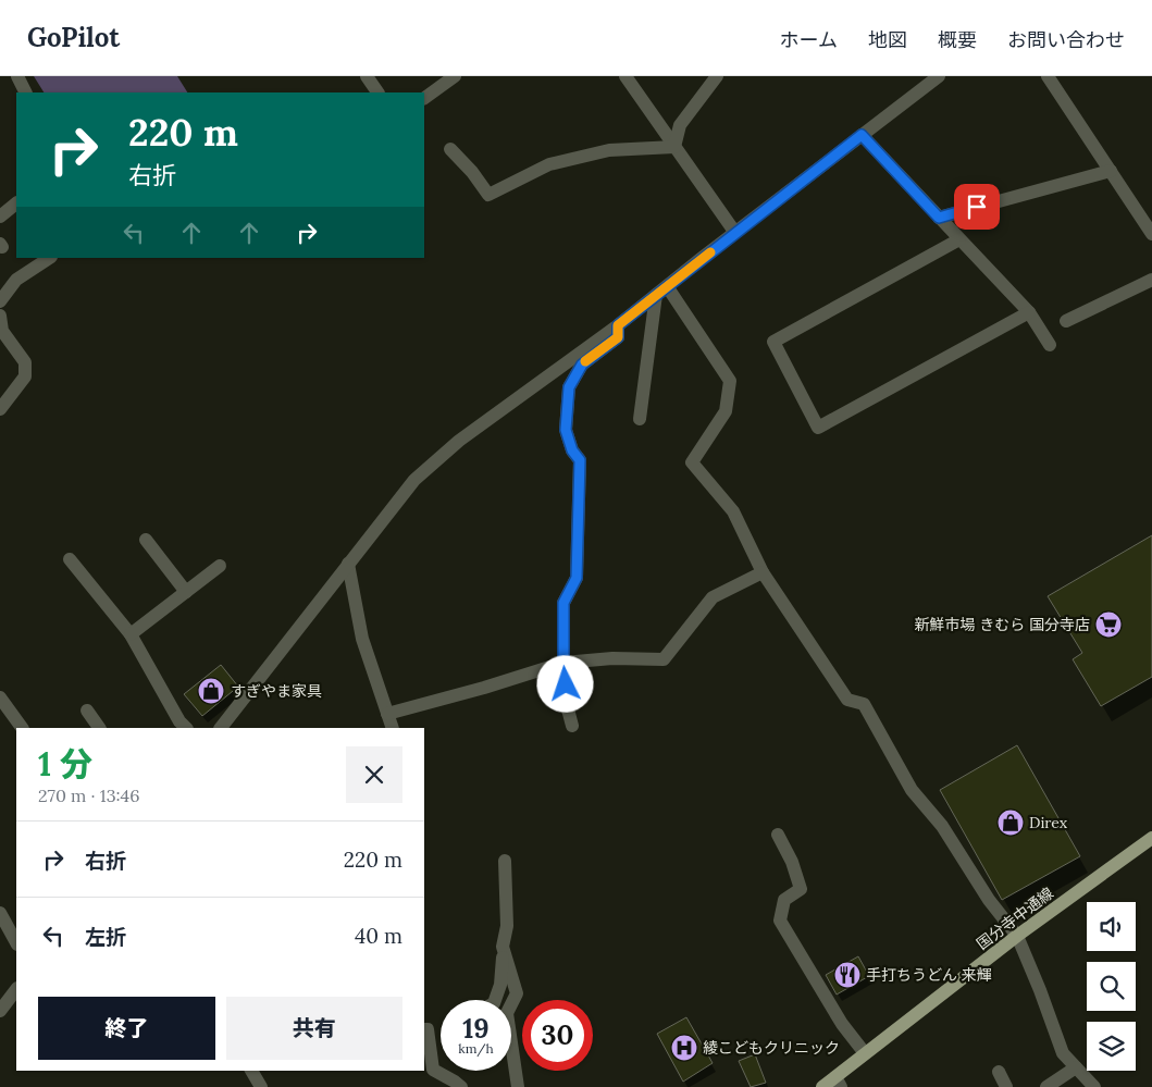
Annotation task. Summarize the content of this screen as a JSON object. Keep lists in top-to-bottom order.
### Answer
{
  "streets": {
    "main road": ["国分寺中通線"]
  },
  "places": {
    "supermarket": ["新鮮市場 きむら 国分寺店"],
    "shop": ["すぎやま家具", "Direx"],
    "restaurant": ["手打ちうどん 来輝"],
    "hospital": ["綾こどもクリニック"]
  },
  "page": {
    "header": "GoPilot",
    "nav": [
      "ホーム",
      "地図",
      "概要",
      "お問い合わせ"
    ],
    "turn": ["220 m", "右折"],
    "heading": ["1 分", "270 m · 13:46"],
    "list": [
      {
        "name": "右折",
        "value": "220 m"
      },
      {
        "name": "左折",
        "value": "40 m"
      }
    ],
    "buttons": ["終了", "共有"],
    "speed": "19 km/h",
    "limit": "30"
  }
}
